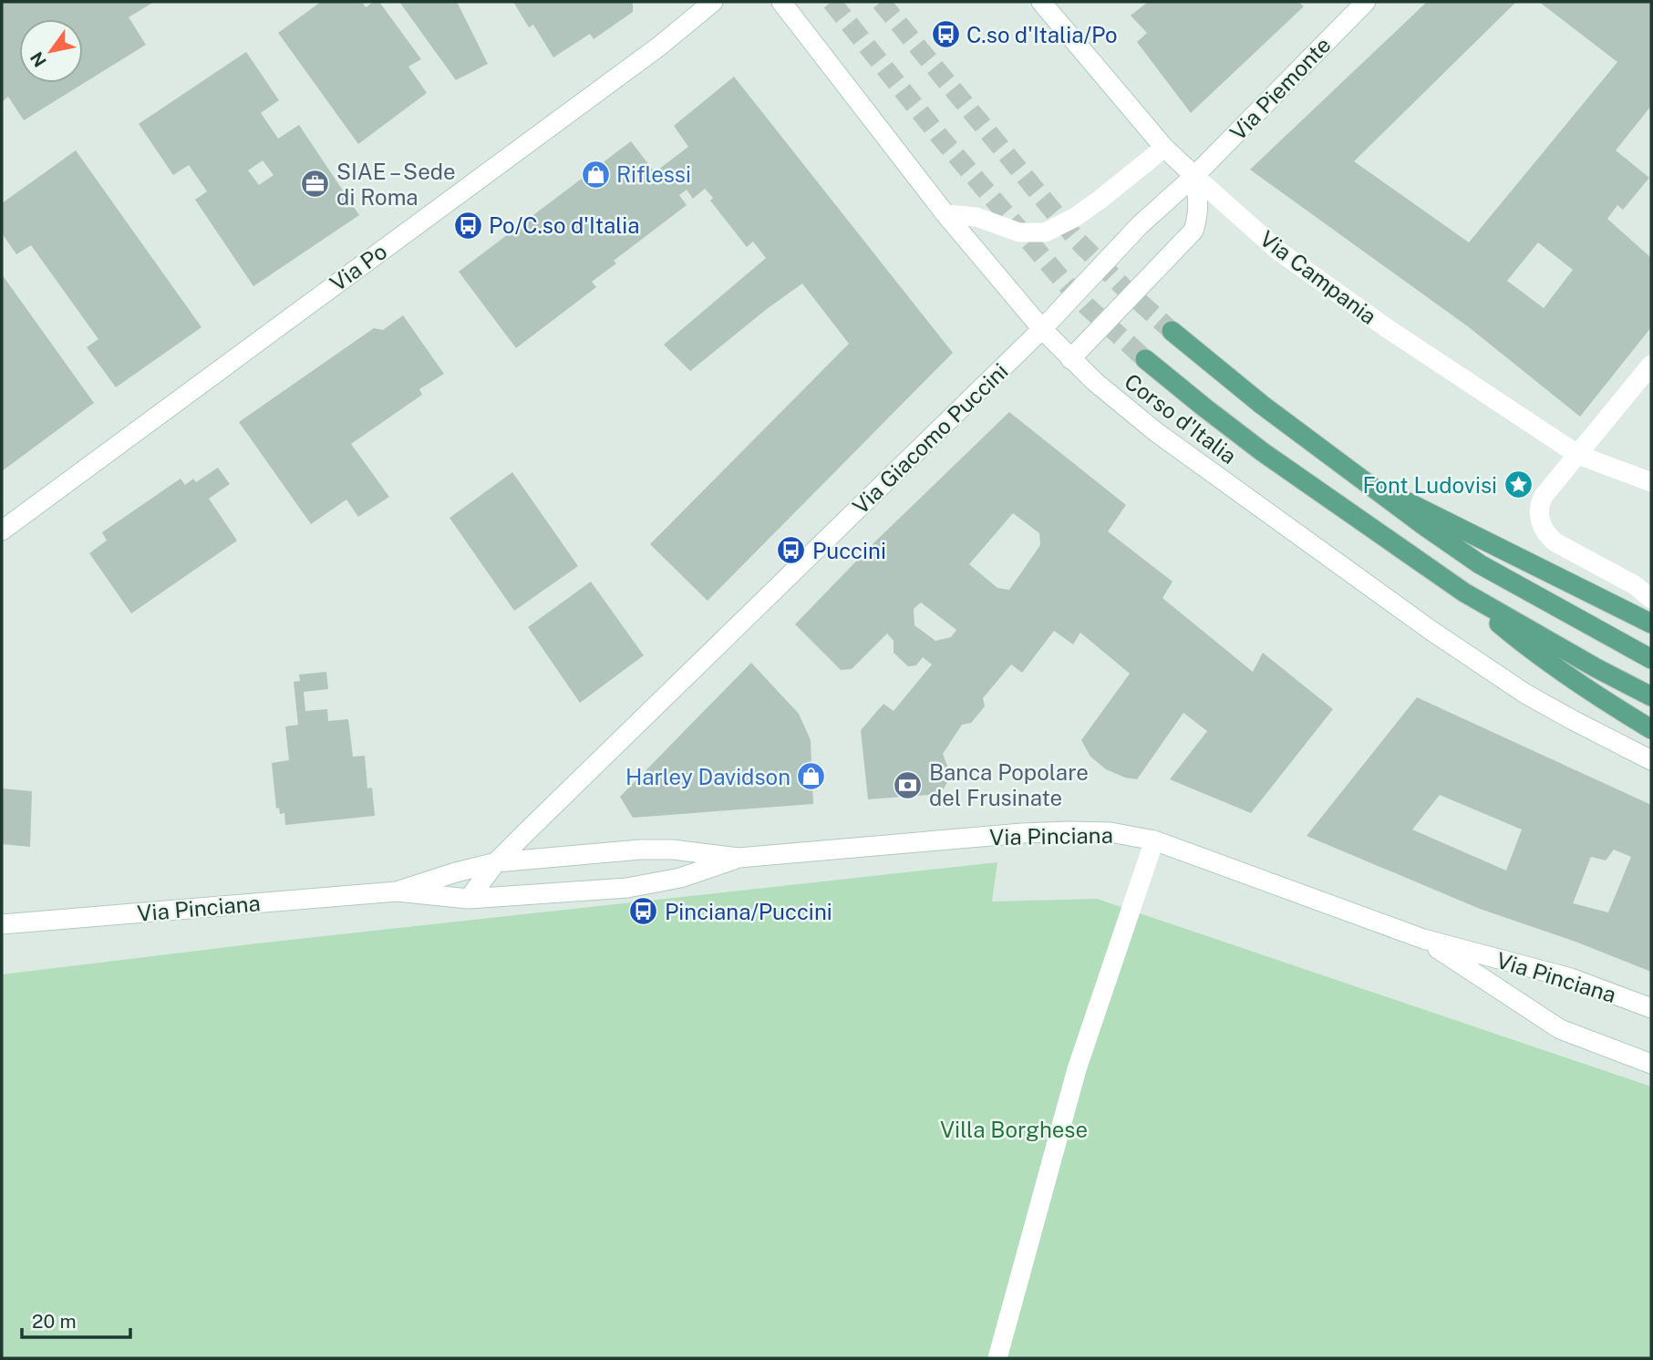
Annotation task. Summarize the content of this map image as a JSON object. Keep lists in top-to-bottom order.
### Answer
{
  "streets": {
    "main road": ["Corso d'Italia"],
    "street": [
      "Via Piemonte",
      "Via Po",
      "Via Campania",
      "Via Giacomo Puccini",
      "Via Pinciana"
    ]
  },
  "crossings": [
    ["Via Piemonte", "Via Campania"],
    ["Via Piemonte", "Via Giacomo Puccini"],
    ["Via Campania", "Via Giacomo Puccini"],
    ["Corso d'Italia", "Via Giacomo Puccini"],
    ["Via Giacomo Puccini", "Via Pinciana"]
  ],
  "parks": ["Villa Borghese"],
  "places": {
    "bus stop": [
      "C.so d'Italia/Po",
      "Po/C.so d'Italia",
      "Puccini",
      "Pinciana/Puccini"
    ],
    "shop": ["Riflessi", "Harley Davidson"],
    "office": ["SIAE – Sede di Roma"],
    "place": ["Font Ludovisi"],
    "bank": ["Banca Popolare del Frusinate"]
  },
  "scale_bar": "20 m",
  "north": "bottom left"
}
